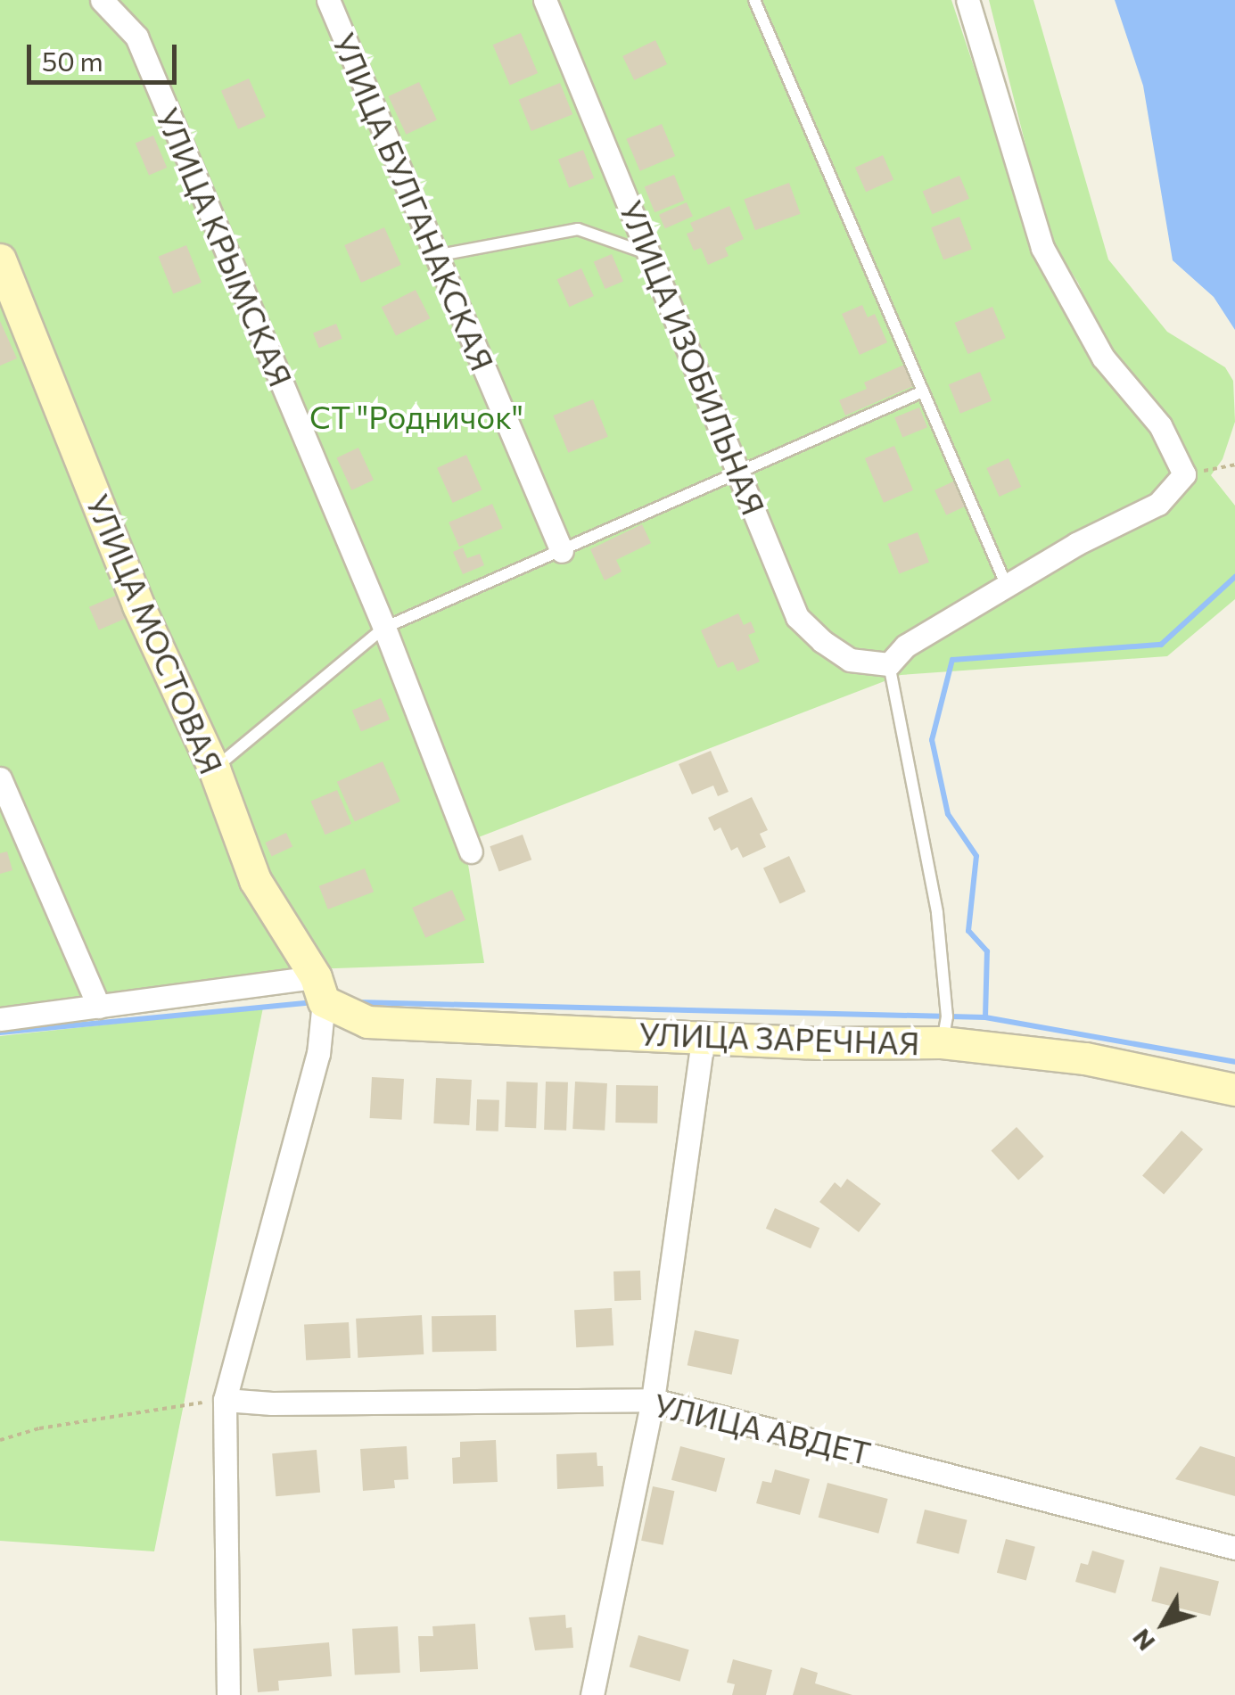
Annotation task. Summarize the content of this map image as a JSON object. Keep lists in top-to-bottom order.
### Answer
{
  "streets": {
    "street": [
      "УЛИЦА БУЛГАНАКСКАЯ",
      "УЛИЦА КРЫМСКАЯ",
      "УЛИЦА ИЗОБИЛЬНАЯ",
      "УЛИЦА МОСТОВАЯ",
      "УЛИЦА ЗАРЕЧНАЯ",
      "УЛИЦА АВДЕТ"
    ]
  },
  "crossings": [
    ["УЛИЦА МОСТОВАЯ", "УЛИЦА ЗАРЕЧНАЯ"]
  ],
  "parks": ["СТ \"Родничок\""],
  "scale_bar": "50 m",
  "north": "bottom left"
}
